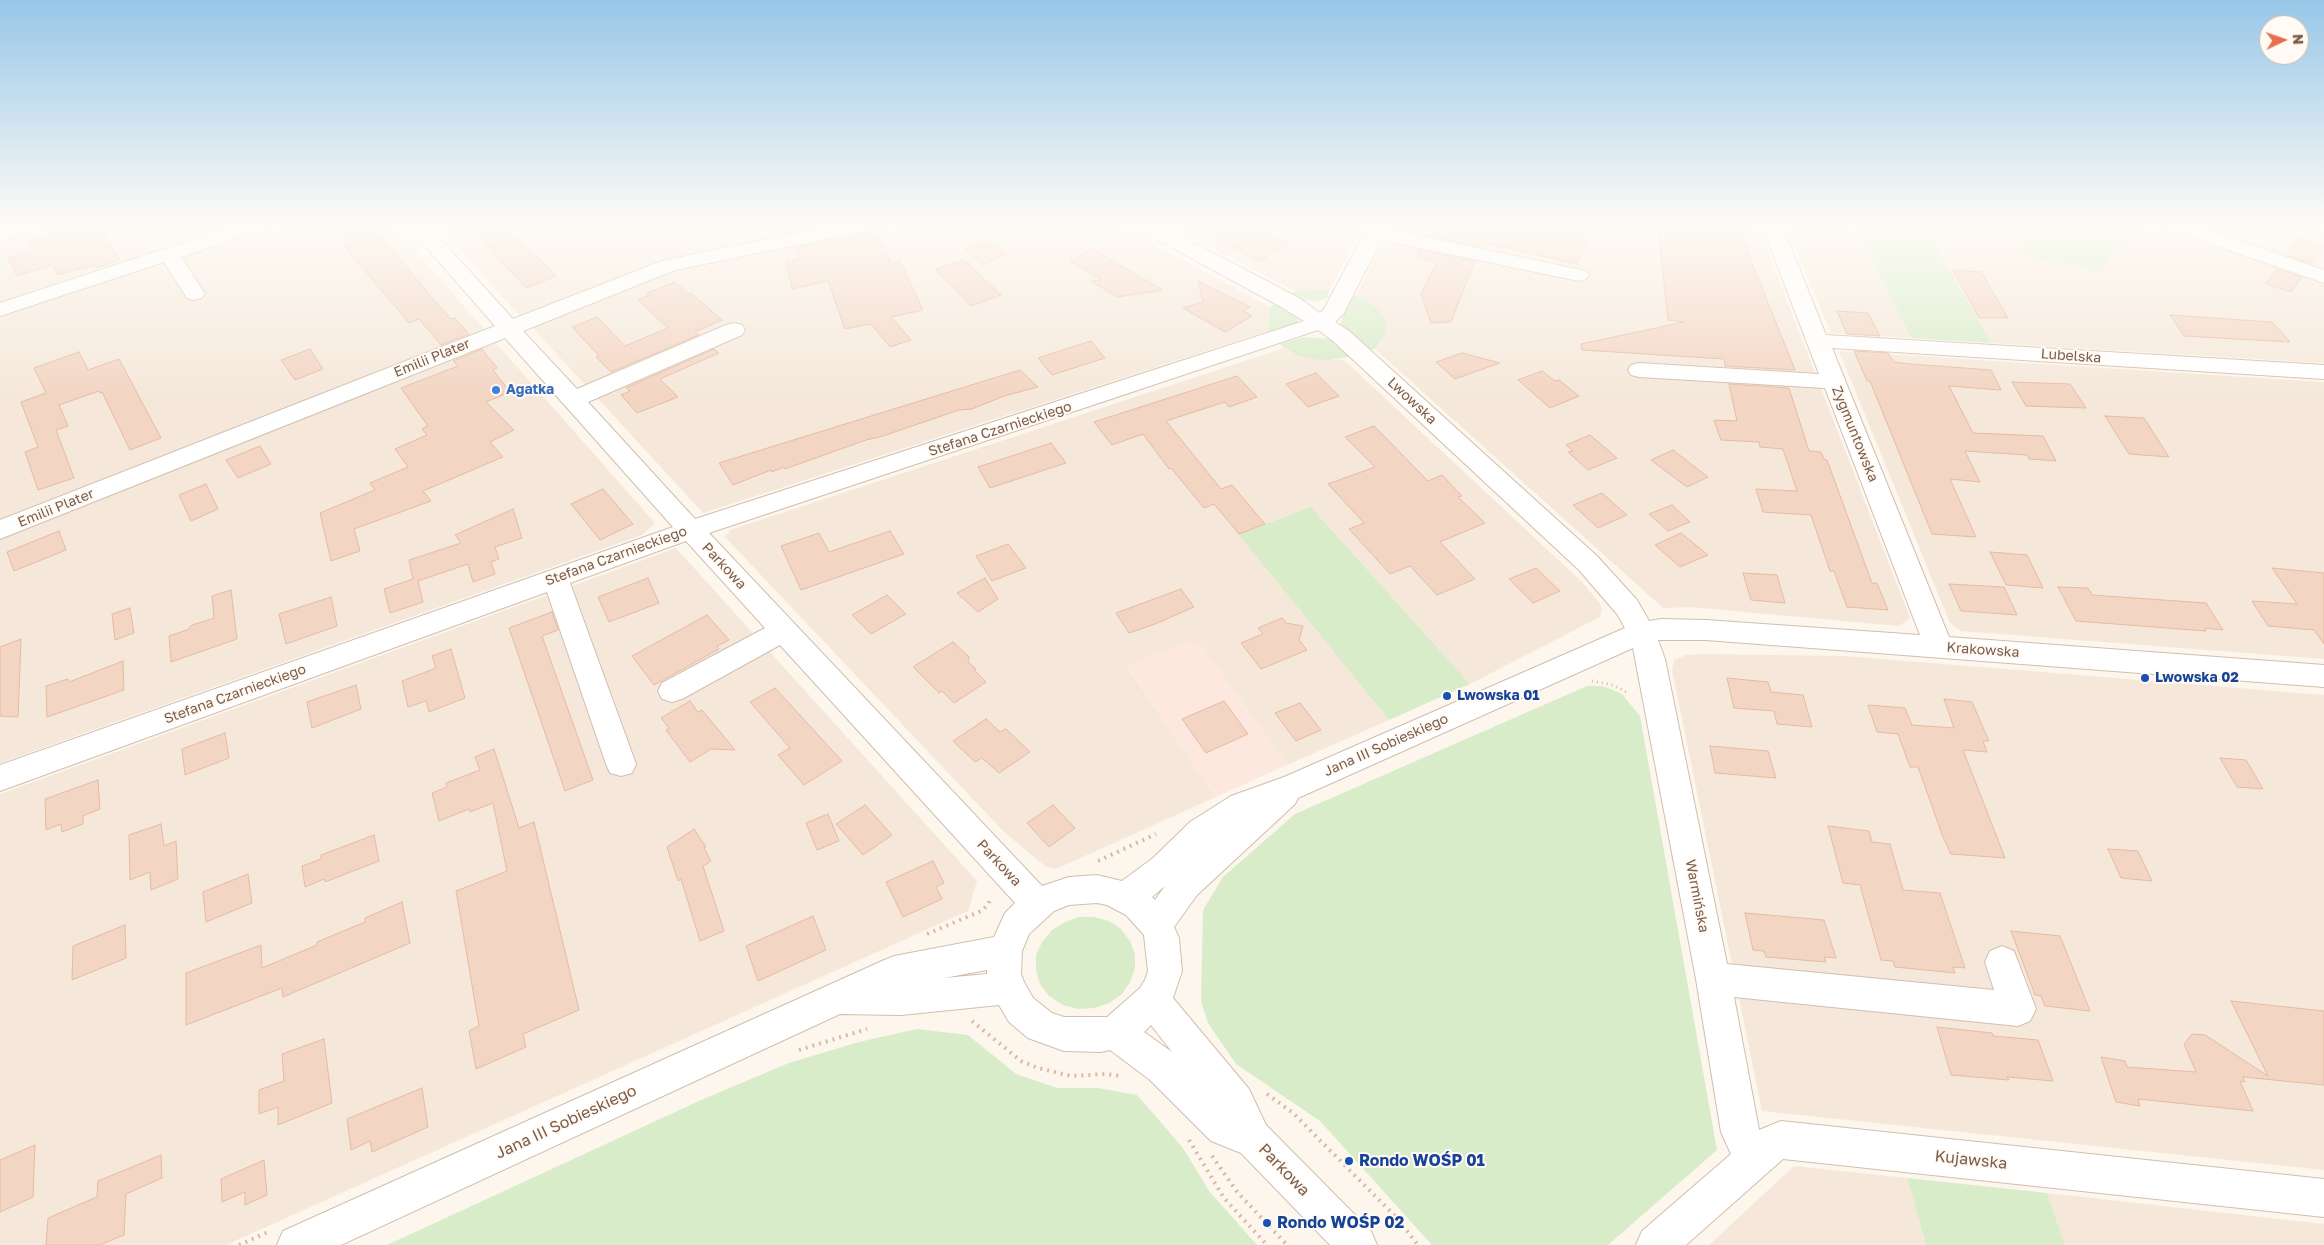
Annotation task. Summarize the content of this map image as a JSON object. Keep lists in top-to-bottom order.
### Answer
{
  "streets": {
    "street": [
      "Lubelska",
      "Emilii Plater",
      "Lwowska",
      "Stefana Czarnieckiego",
      "Zygmuntowska",
      "Parkowa",
      "Krakowska",
      "Jana III Sobieskiego",
      "Warmińska",
      "Kujawska"
    ]
  },
  "crossings": [
    ["Lubelska", "Zygmuntowska"],
    ["Emilii Plater", "Parkowa"],
    ["Lwowska", "Stefana Czarnieckiego"],
    ["Lwowska", "Krakowska"],
    ["Lwowska", "Jana III Sobieskiego"],
    ["Lwowska", "Warmińska"],
    ["Stefana Czarnieckiego", "Parkowa"],
    ["Zygmuntowska", "Krakowska"],
    ["Parkowa", "Jana III Sobieskiego"],
    ["Krakowska", "Jana III Sobieskiego"],
    ["Krakowska", "Warmińska"],
    ["Jana III Sobieskiego", "Warmińska"],
    ["Warmińska", "Kujawska"]
  ],
  "places": [
    "Agatka",
    "Lwowska 02",
    "Lwowska 01",
    "Rondo WOŚP 01",
    "Rondo WOŚP 02"
  ],
  "north": "right"
}
